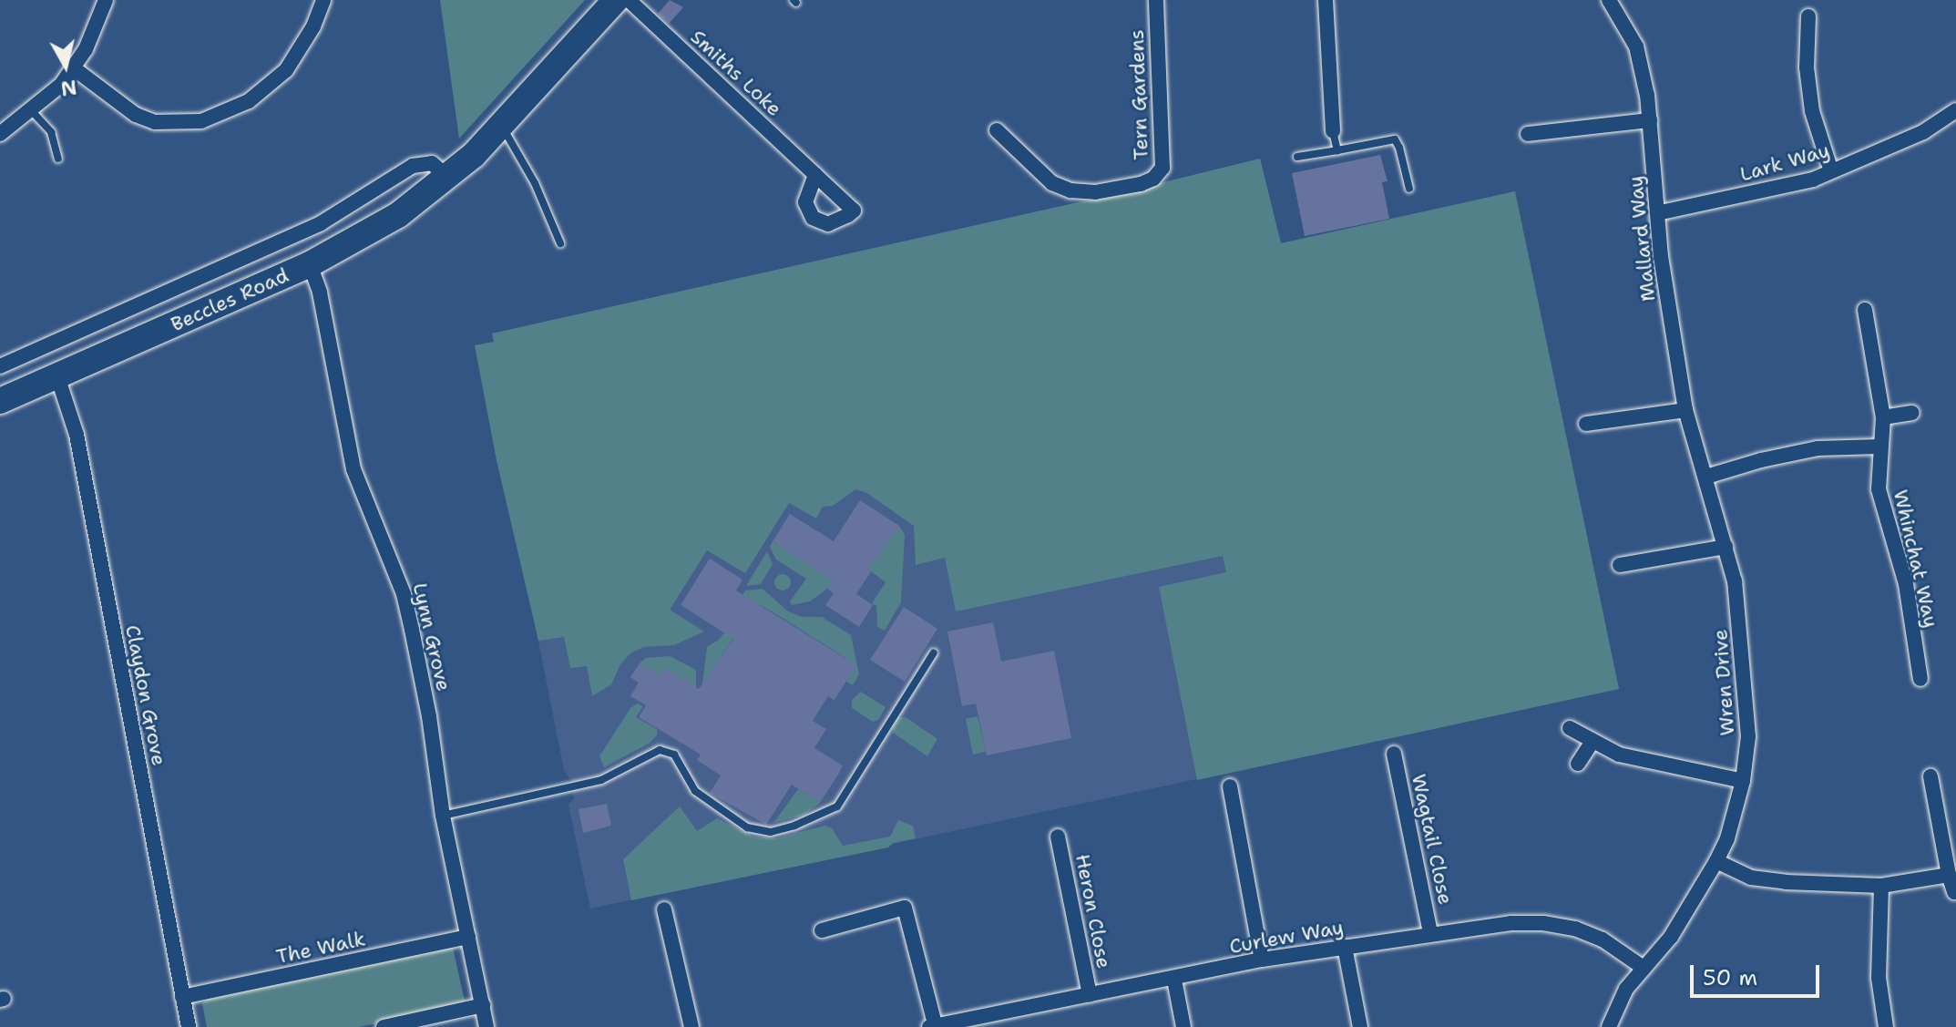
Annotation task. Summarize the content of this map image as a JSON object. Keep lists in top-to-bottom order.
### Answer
{
  "streets": {
    "highway": ["Beccles Road"],
    "street": [
      "Smiths Loke",
      "Tern Gardens",
      "Lark Way",
      "Mallard Way",
      "Whinchat Way",
      "Lynn Grove",
      "Wren Drive",
      "Claydon Grove",
      "Wagtail Close",
      "Heron Close",
      "Curlew Way",
      "The Walk"
    ]
  },
  "crossings": [
    ["Lark Way", "Mallard Way"],
    ["Mallard Way", "Wren Drive"],
    ["Beccles Road", "Lynn Grove"],
    ["Beccles Road", "Claydon Grove"],
    ["Lynn Grove", "The Walk"],
    ["Wren Drive", "Curlew Way"],
    ["Claydon Grove", "The Walk"],
    ["Wagtail Close", "Curlew Way"],
    ["Heron Close", "Curlew Way"]
  ],
  "scale_bar": "50 m",
  "north": "bottom"
}
